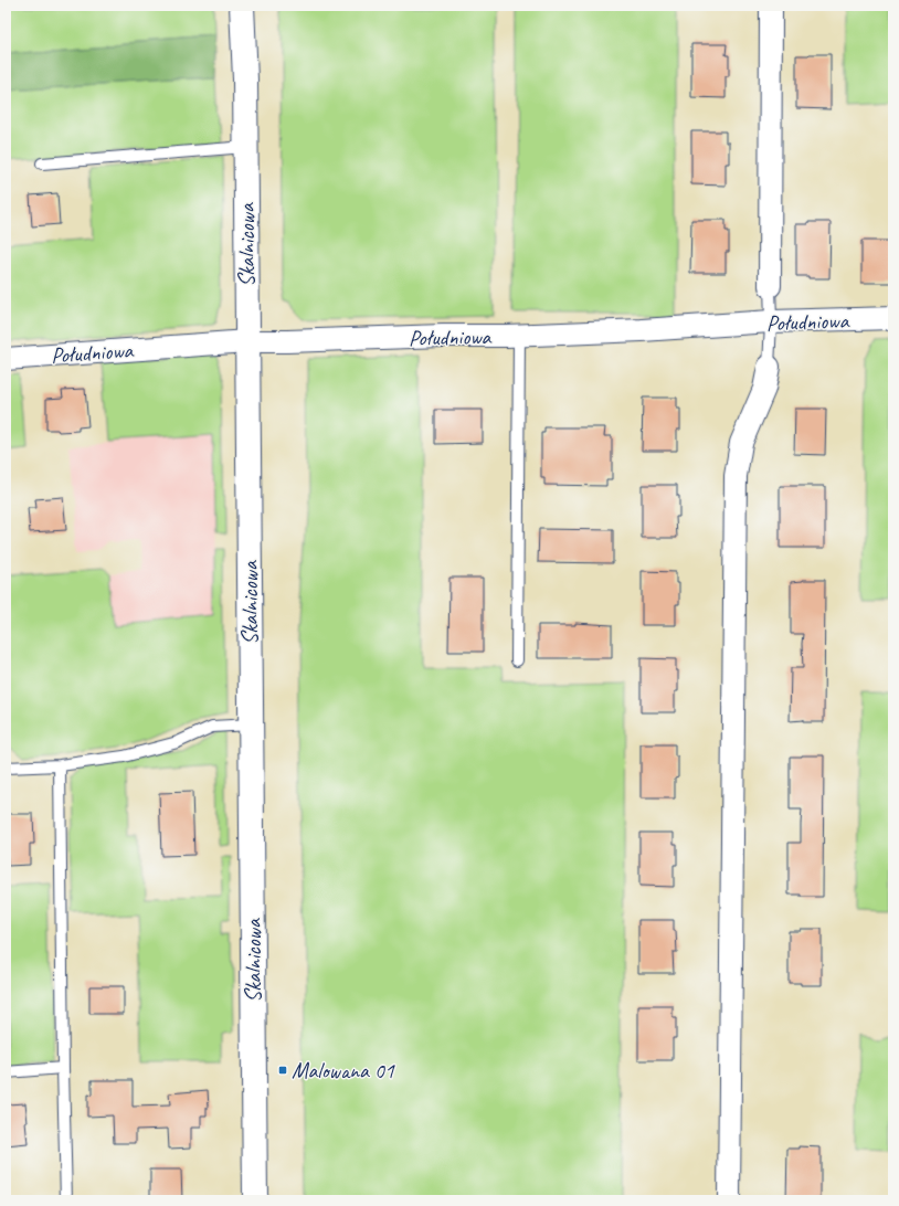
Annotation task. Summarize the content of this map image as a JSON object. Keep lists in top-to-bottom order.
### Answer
{
  "streets": {
    "street": ["Skalnicowa", "Południowa"]
  },
  "crossings": [
    ["Skalnicowa", "Południowa"]
  ],
  "places": {
    "transit": ["Malowana 01"]
  }
}
